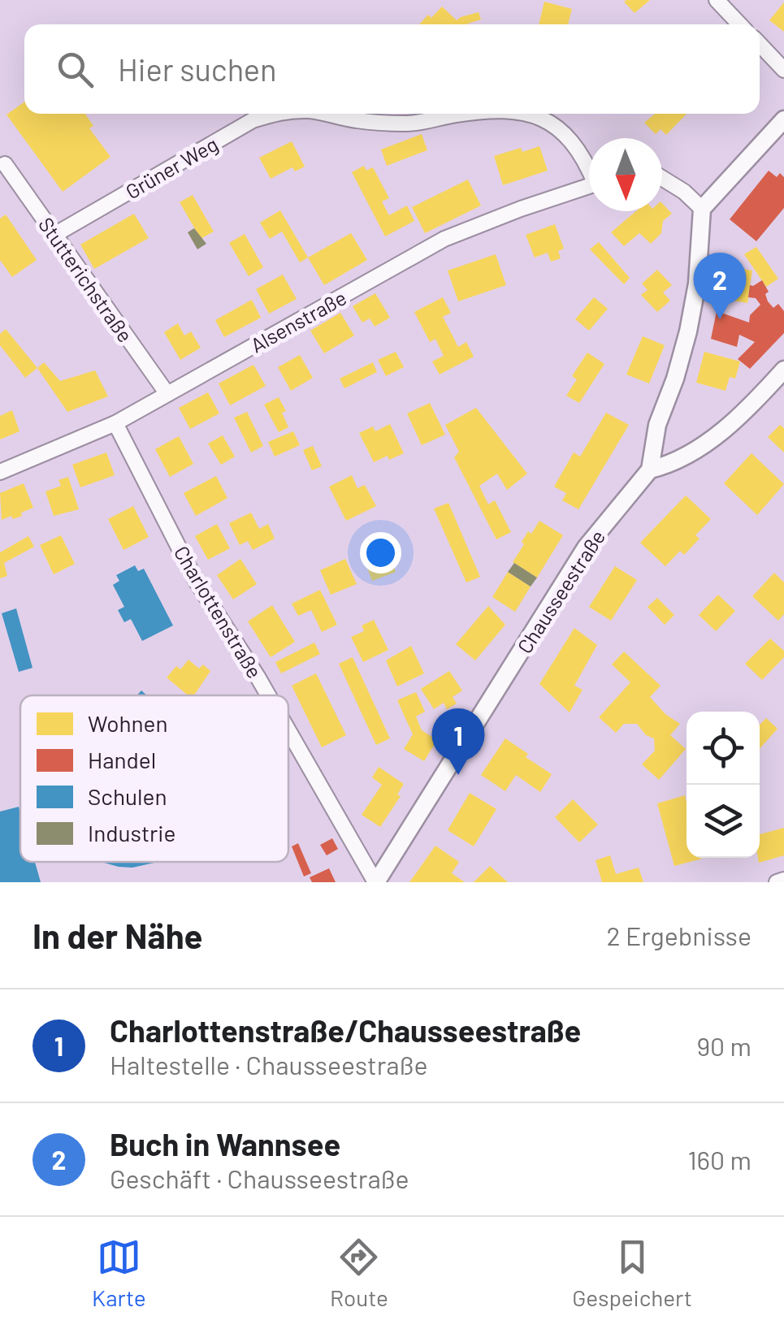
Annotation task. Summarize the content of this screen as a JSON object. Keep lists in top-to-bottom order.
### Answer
{
  "streets": {
    "street": [
      "Grüner Weg",
      "Stutterichstraße",
      "Alsenstraße",
      "Chausseestraße",
      "Charlottenstraße"
    ]
  },
  "crossings": [
    ["Grüner Weg", "Stutterichstraße"],
    ["Stutterichstraße", "Alsenstraße"],
    ["Alsenstraße", "Charlottenstraße"],
    ["Chausseestraße", "Charlottenstraße"]
  ],
  "legend": [
    "Wohnen",
    "Handel",
    "Schulen",
    "Industrie"
  ],
  "north": "bottom",
  "page": {
    "search": "Hier suchen",
    "pins": ["2", "1"],
    "heading": ["In der Nähe", "2 Ergebnisse"],
    "list": [
      {
        "mark": "1",
        "name": "Charlottenstraße/Chausseestraße",
        "note": "Haltestelle · Chausseestraße",
        "value": "90 m"
      },
      {
        "mark": "2",
        "name": "Buch in Wannsee",
        "note": "Geschäft · Chausseestraße",
        "value": "160 m"
      }
    ],
    "nav": ["Karte", "Route", "Gespeichert"]
  }
}
